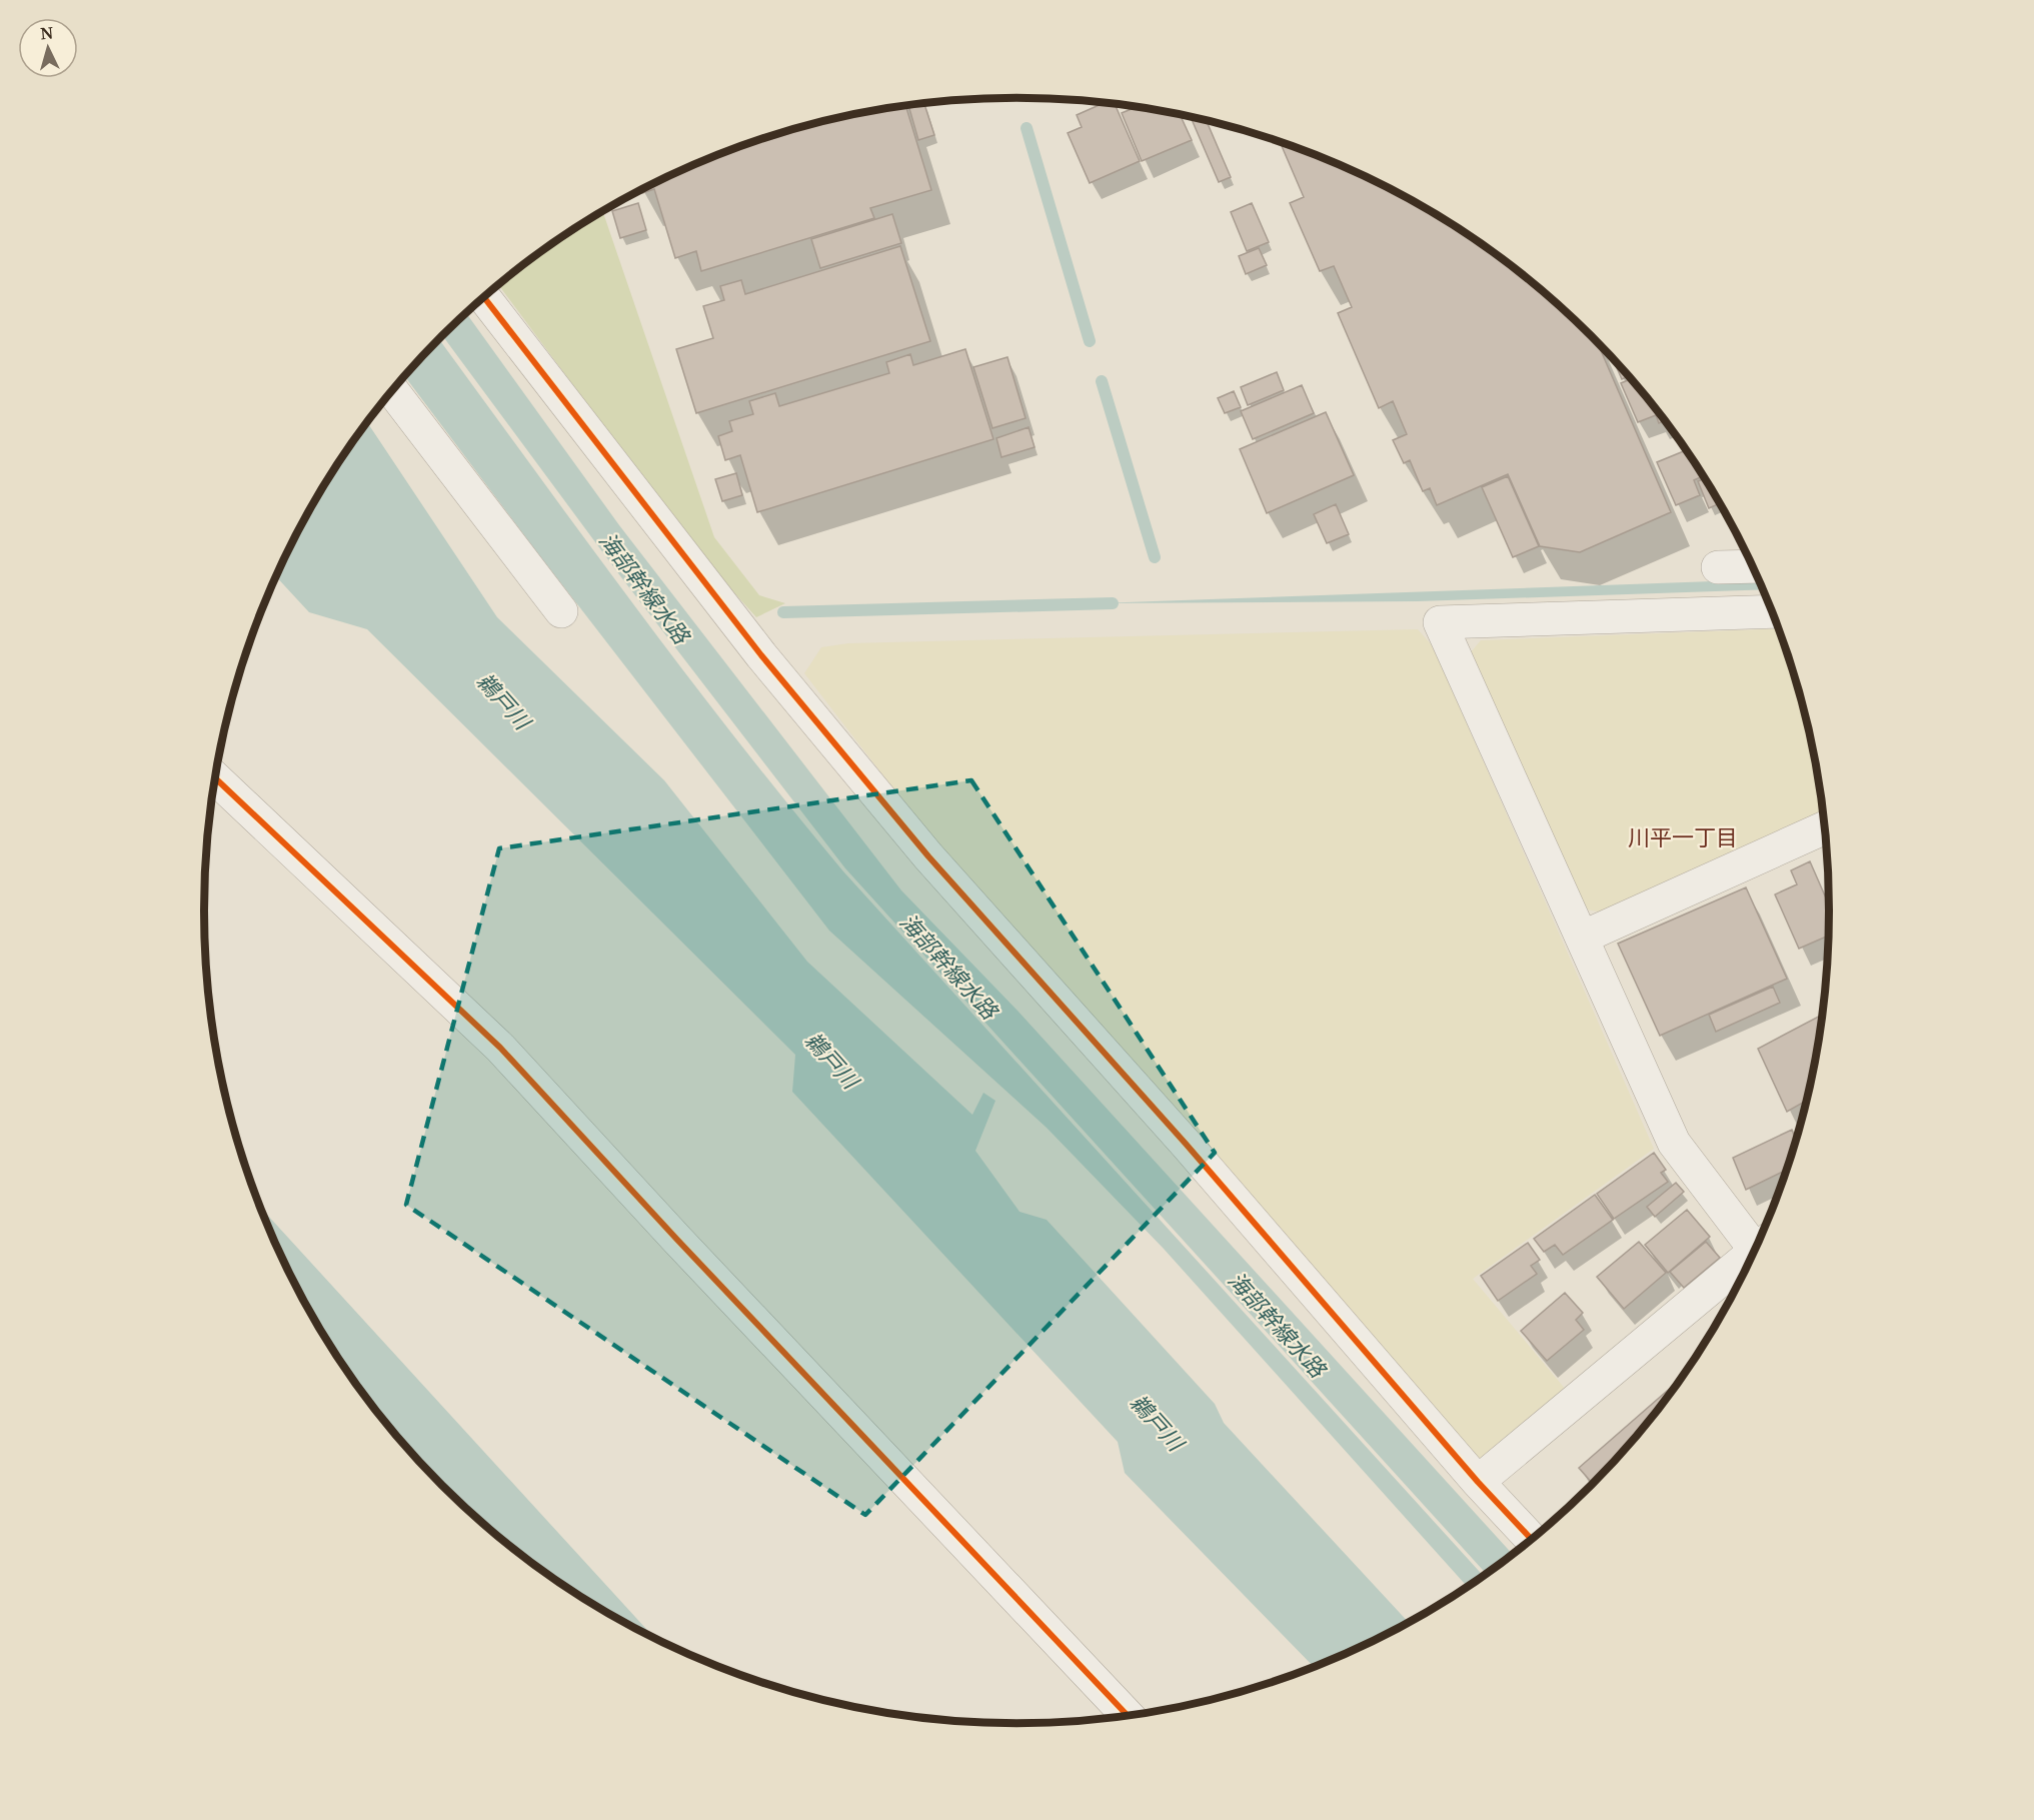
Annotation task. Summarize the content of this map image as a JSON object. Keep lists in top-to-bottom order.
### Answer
{
  "districts": ["川平一丁目"],
  "water": ["海部幹線水路", "鵜戸川"],
  "north": "top"
}
